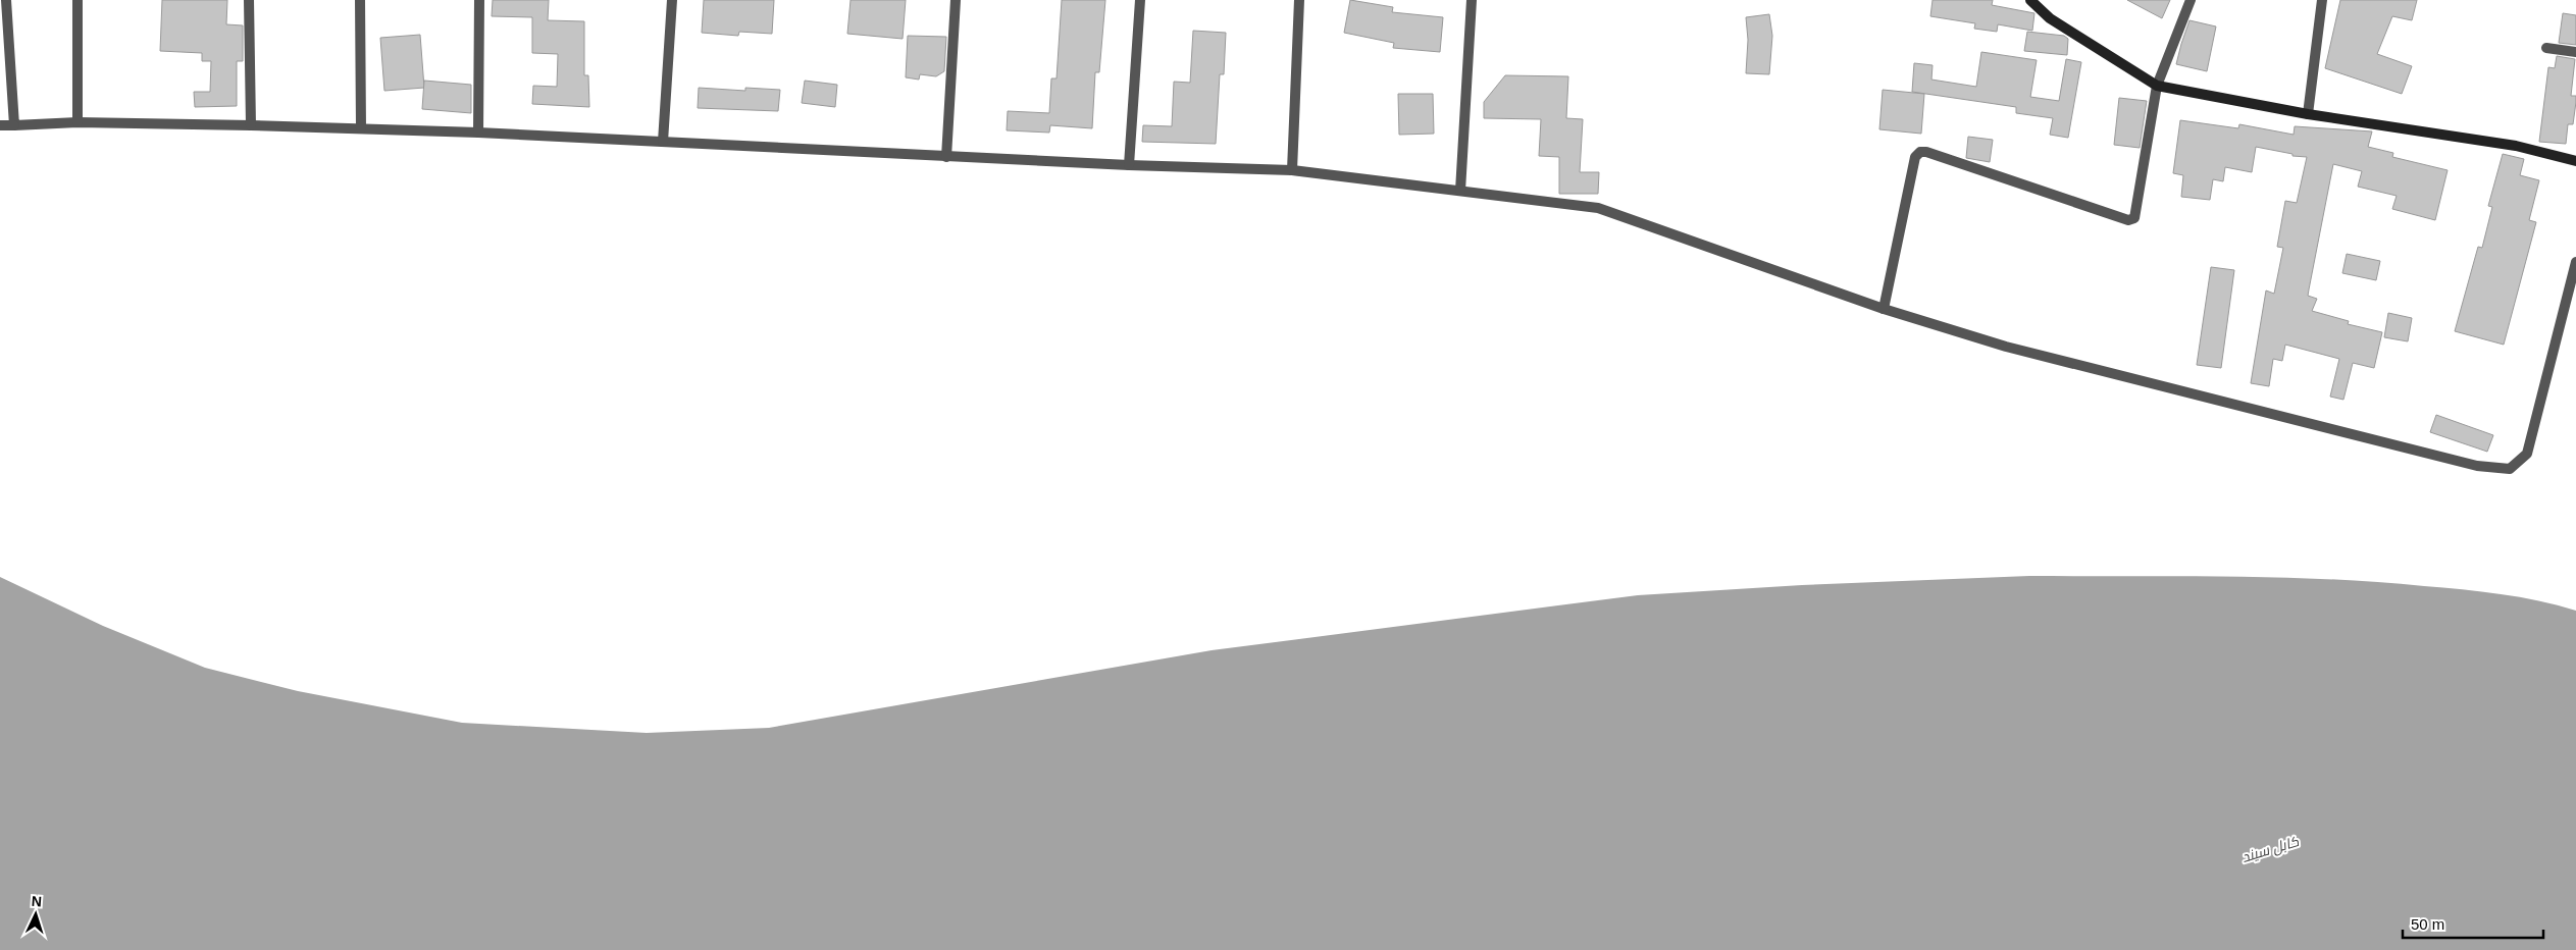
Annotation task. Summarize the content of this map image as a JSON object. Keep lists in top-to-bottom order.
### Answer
{
  "water": ["کابل سيند"],
  "scale_bar": "50 m",
  "north": "top"
}
